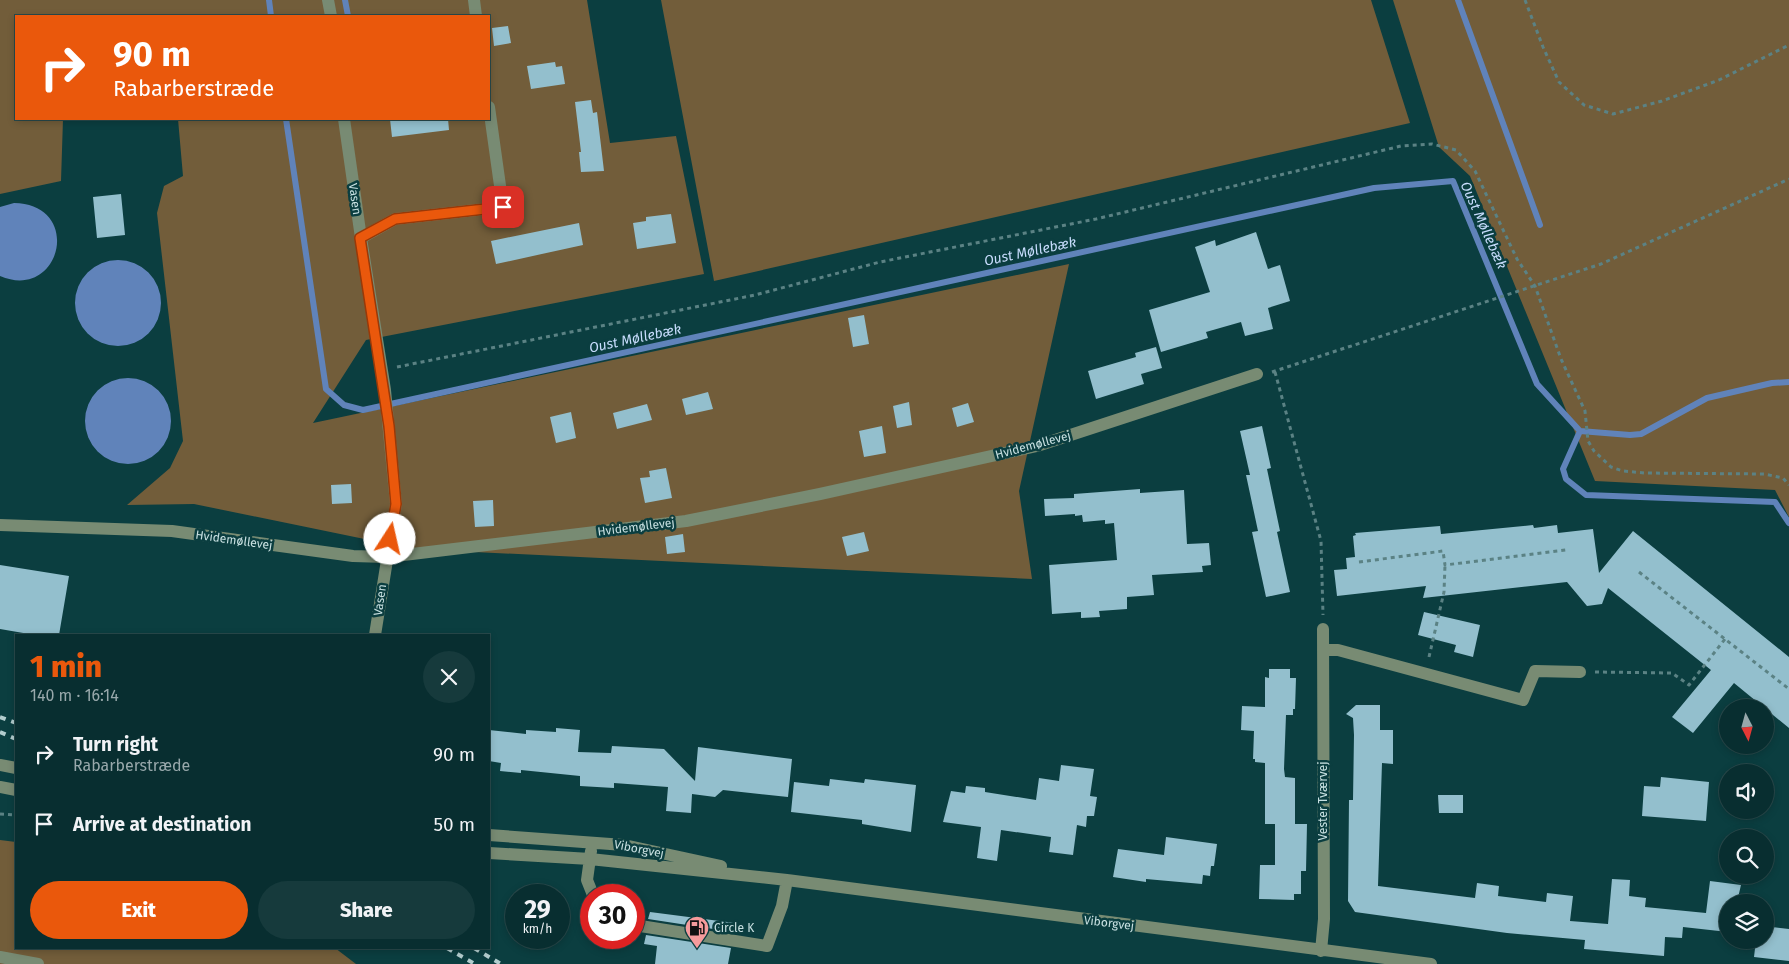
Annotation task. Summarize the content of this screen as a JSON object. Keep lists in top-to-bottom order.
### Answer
{
  "streets": {
    "street": [
      "Vasen",
      "Hvidemøllevej",
      "Vester Tværvej",
      "Viborgvej"
    ]
  },
  "crossings": [
    ["Vasen", "Hvidemøllevej"],
    ["Vester Tværvej", "Viborgvej"]
  ],
  "water": ["Oust Møllebæk"],
  "places": {
    "fuel station": ["Circle K"]
  },
  "north": "bottom",
  "page": {
    "turn": ["90 m", "Rabarberstræde"],
    "heading": ["1 min", "140 m · 16:14"],
    "list": [
      {
        "name": "Turn right",
        "note": "Rabarberstræde",
        "value": "90 m"
      },
      {
        "name": "Arrive at destination",
        "value": "50 m"
      }
    ],
    "buttons": ["Exit", "Share"],
    "speed": "29 km/h",
    "limit": "30"
  }
}
